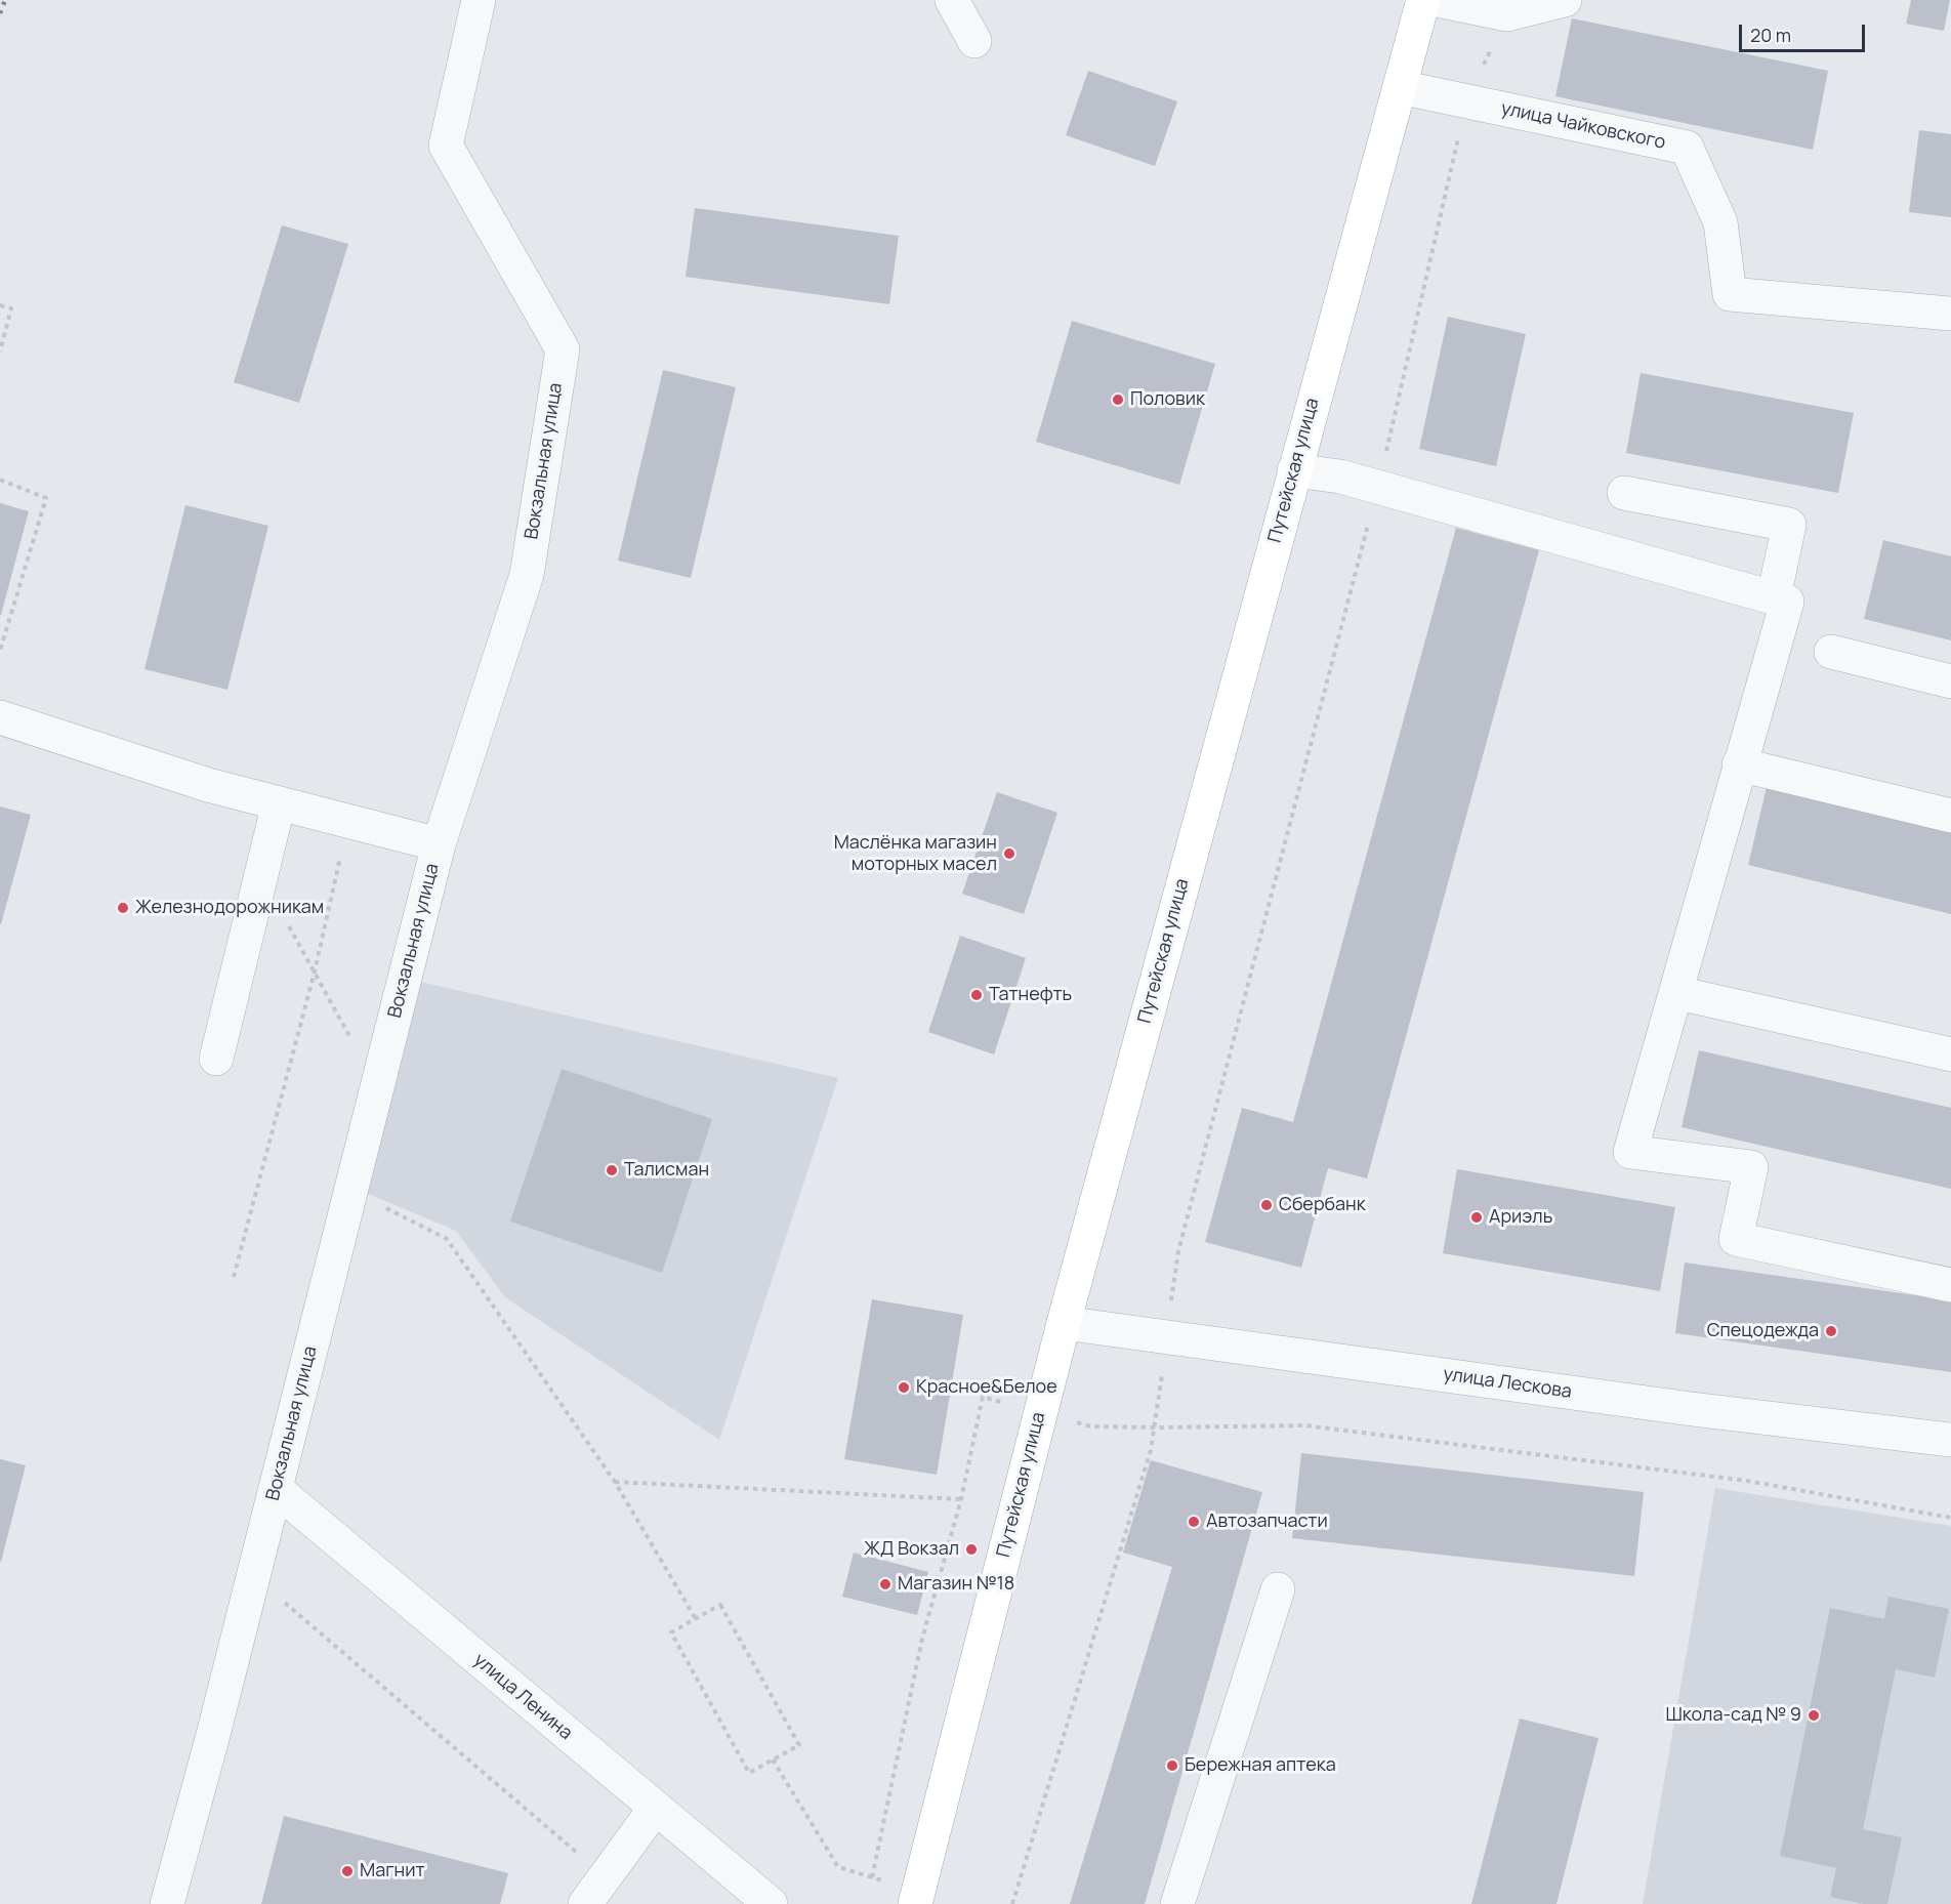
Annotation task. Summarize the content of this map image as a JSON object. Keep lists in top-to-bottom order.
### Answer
{
  "streets": {
    "main road": ["Путейская улица"],
    "street": [
      "улица Чайковского",
      "Вокзальная улица",
      "улица Лескова",
      "улица Ленина"
    ]
  },
  "crossings": [
    ["улица Чайковского", "Путейская улица"],
    ["Вокзальная улица", "улица Ленина"],
    ["Путейская улица", "улица Лескова"]
  ],
  "places": [
    "Половик",
    "Маслёнка магазин моторных масел",
    "Железнодорожникам",
    "Татнефть",
    "Талисман",
    "Сбербанк",
    "Ариэль",
    "Спецодежда",
    "Красное&Белое",
    "Автозапчасти",
    "ЖД Вокзал",
    "Магазин №18",
    "Школа-сад № 9",
    "Бережная аптека",
    "Магнит"
  ],
  "scale_bar": "20 m"
}
